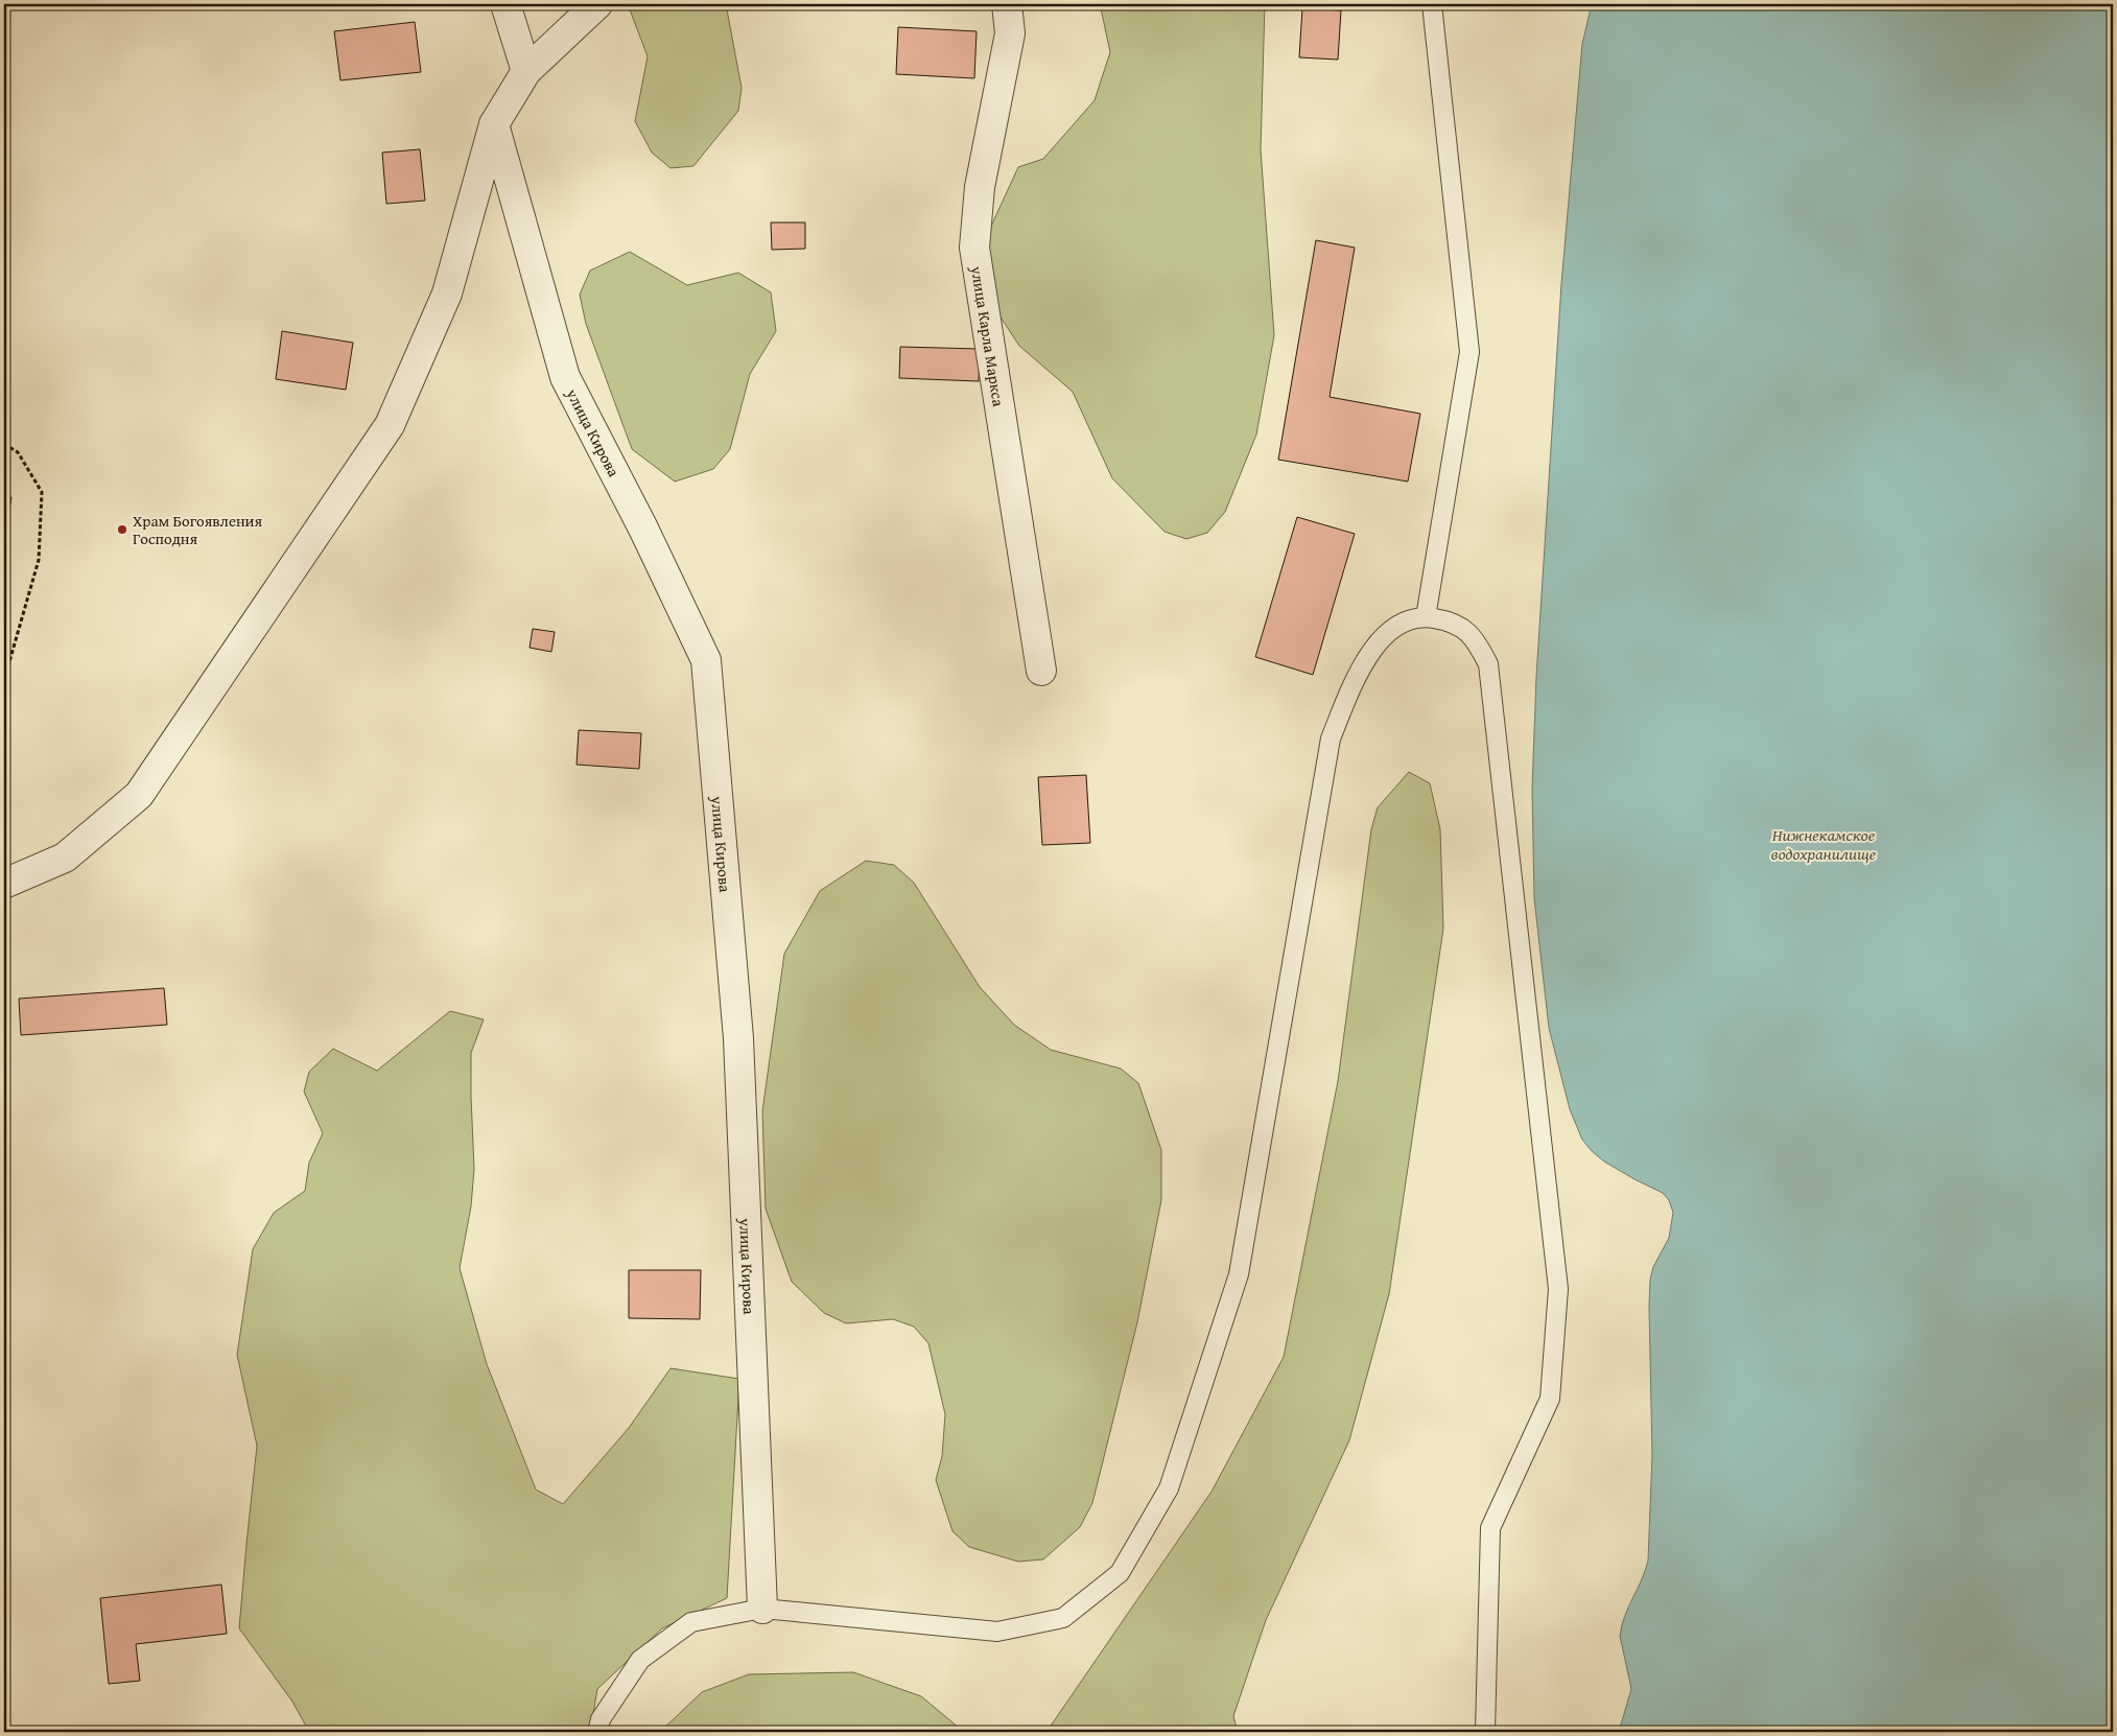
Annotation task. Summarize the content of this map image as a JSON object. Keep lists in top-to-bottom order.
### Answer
{
  "streets": {
    "street": ["улица Карла Маркса", "улица Кирова"]
  },
  "water": ["Нижнекамское водохранилище"],
  "places": ["Храм Богоявления Господня"]
}
